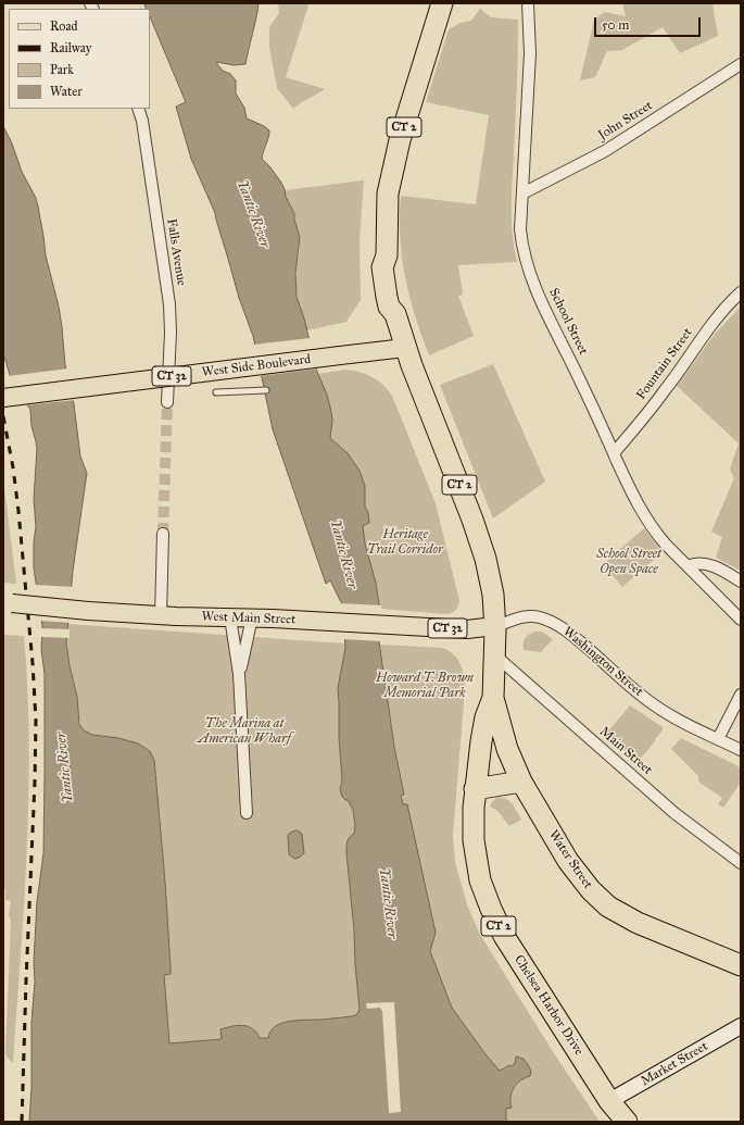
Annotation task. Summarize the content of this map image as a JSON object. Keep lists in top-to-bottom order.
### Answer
{
  "streets": {
    "highway": ["CT 2", "Water Street", "Chelsea Harbor Drive"],
    "main road": [
      "West Side Boulevard",
      "CT 32",
      "West Main Street",
      "Market Street"
    ],
    "street": [
      "John Street",
      "Falls Avenue",
      "School Street",
      "Fountain Street",
      "Washington Street",
      "Main Street"
    ]
  },
  "crossings": [
    ["John Street", "School Street"],
    ["CT 2", "West Side Boulevard"],
    ["CT 2", "West Main Street"],
    ["CT 2", "Washington Street"],
    ["CT 2", "Chelsea Harbor Drive"],
    ["School Street", "Fountain Street"],
    ["West Main Street", "Washington Street"],
    ["West Main Street", "Chelsea Harbor Drive"],
    ["Washington Street", "Chelsea Harbor Drive"],
    ["Main Street", "Chelsea Harbor Drive"],
    ["Water Street", "Chelsea Harbor Drive"],
    ["Chelsea Harbor Drive", "Market Street"]
  ],
  "water": ["Yantic River"],
  "parks": [
    "Heritage Trail Corridor",
    "School Street Open Space",
    "Howard T. Brown Memorial Park",
    "The Marina at American Wharf"
  ],
  "legend": [
    "Road",
    "Railway",
    "Park",
    "Water"
  ],
  "scale_bar": "50 m"
}
